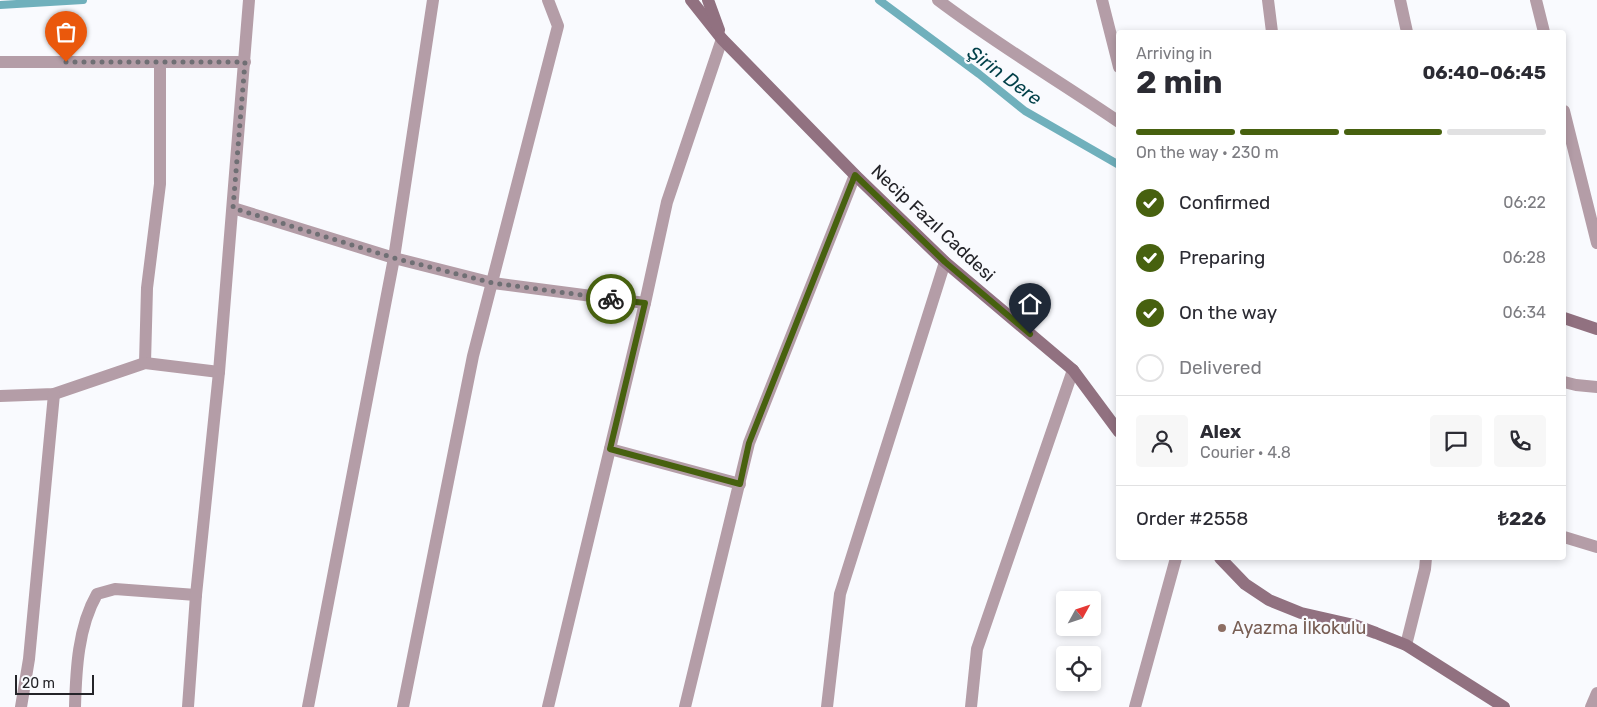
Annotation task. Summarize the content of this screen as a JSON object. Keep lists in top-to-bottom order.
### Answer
{
  "streets": {
    "main road": ["Necip Fazıl Caddesi"]
  },
  "water": ["Şirin Dere"],
  "places": ["Ayazma İlkokulu"],
  "scale_bar": "20 m",
  "north": "top right",
  "page": {
    "heading": ["2 min", "Arriving in", "06:40–06:45"],
    "panel": [
      "Alex",
      "Courier · 4.8",
      "Order #2558",
      "₺226"
    ],
    "bar": "On the way · 230 m",
    "list": [
      ["Confirmed", "06:22"],
      ["Preparing", "06:28"],
      ["On the way", "06:34"],
      "Delivered"
    ],
    "scale": "20 m"
  }
}
